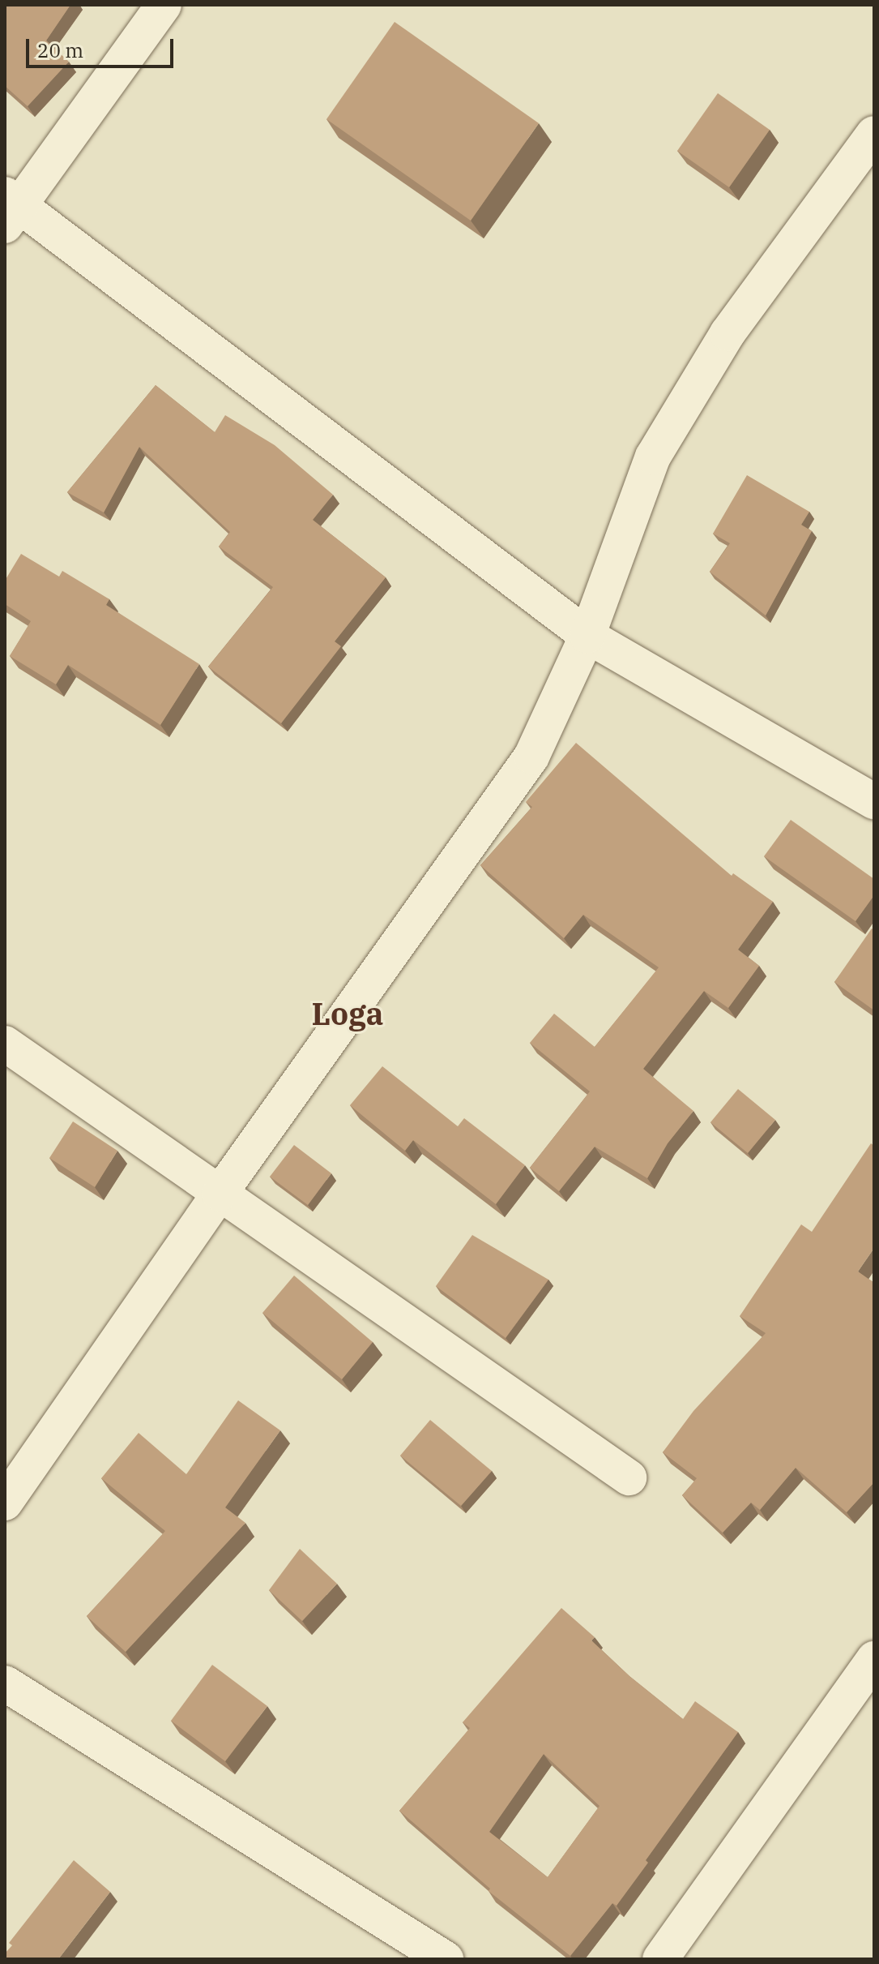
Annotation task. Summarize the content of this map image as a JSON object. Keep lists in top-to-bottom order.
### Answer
{
  "districts": ["Loga"],
  "scale_bar": "20 m"
}
